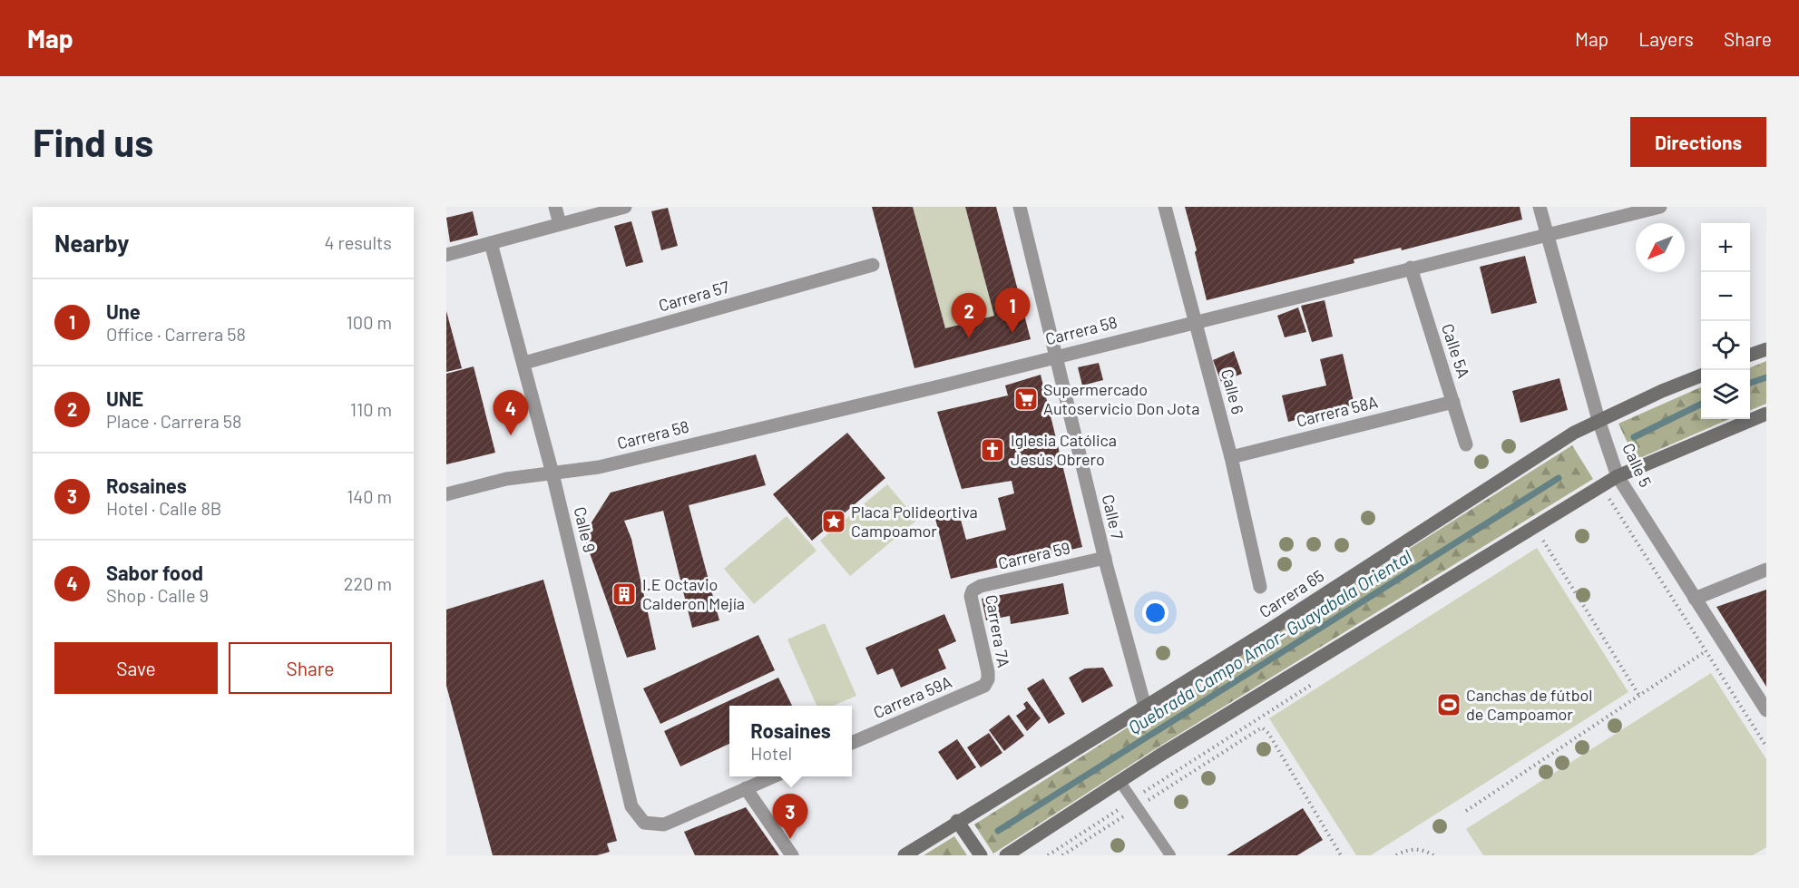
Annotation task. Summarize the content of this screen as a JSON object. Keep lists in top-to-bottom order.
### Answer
{
  "streets": {
    "main road": ["Carrera 65"],
    "street": [
      "Carrera 57",
      "Carrera 58",
      "Calle 5A",
      "Calle 6",
      "Carrera 58A",
      "Calle 5",
      "Calle 7",
      "Calle 9",
      "Carrera 59",
      "Carrera 7A",
      "Carrera 59A"
    ]
  },
  "crossings": [
    ["Carrera 57", "Calle 9"],
    ["Carrera 58", "Calle 5A"],
    ["Carrera 58", "Calle 6"],
    ["Carrera 58", "Calle 5"],
    ["Carrera 58", "Calle 7"],
    ["Carrera 58", "Calle 9"],
    ["Calle 5A", "Carrera 58A"],
    ["Calle 6", "Carrera 58A"],
    ["Calle 5", "Carrera 65"],
    ["Calle 7", "Carrera 59"],
    ["Calle 7", "Carrera 65"],
    ["Carrera 59", "Carrera 7A"],
    ["Carrera 7A", "Carrera 59A"]
  ],
  "water": ["Quebrada Campo Amor- Guayabala Oriental"],
  "places": {
    "supermarket": ["Supermercado Autoservicio Don Jota"],
    "church": ["Iglesia Católica Jesús Obrero"],
    "place": ["Placa Polideortiva Campoamor"],
    "building": ["I.E Octavio Calderon Mejía"],
    "sports": ["Canchas de fútbol de Campoamor"]
  },
  "north": "bottom left",
  "page": {
    "header": "Map",
    "nav": ["Map", "Layers", "Share"],
    "buttons": [
      "Directions",
      ["Save", "Share"]
    ],
    "title": "Find us",
    "heading": ["Nearby", "4 results"],
    "map_buttons": ["+", "−"],
    "list": [
      {
        "mark": "1",
        "name": "Une",
        "note": "Office · Carrera 58",
        "value": "100 m"
      },
      {
        "mark": "2",
        "name": "UNE",
        "note": "Place · Carrera 58",
        "value": "110 m"
      },
      {
        "mark": "3",
        "name": "Rosaines",
        "note": "Hotel · Calle 8B",
        "value": "140 m"
      },
      {
        "mark": "4",
        "name": "Sabor food",
        "note": "Shop · Calle 9",
        "value": "220 m"
      }
    ],
    "pins": [
      "1",
      "2",
      "4",
      "3"
    ],
    "popup": ["Rosaines", "Hotel"]
  }
}
